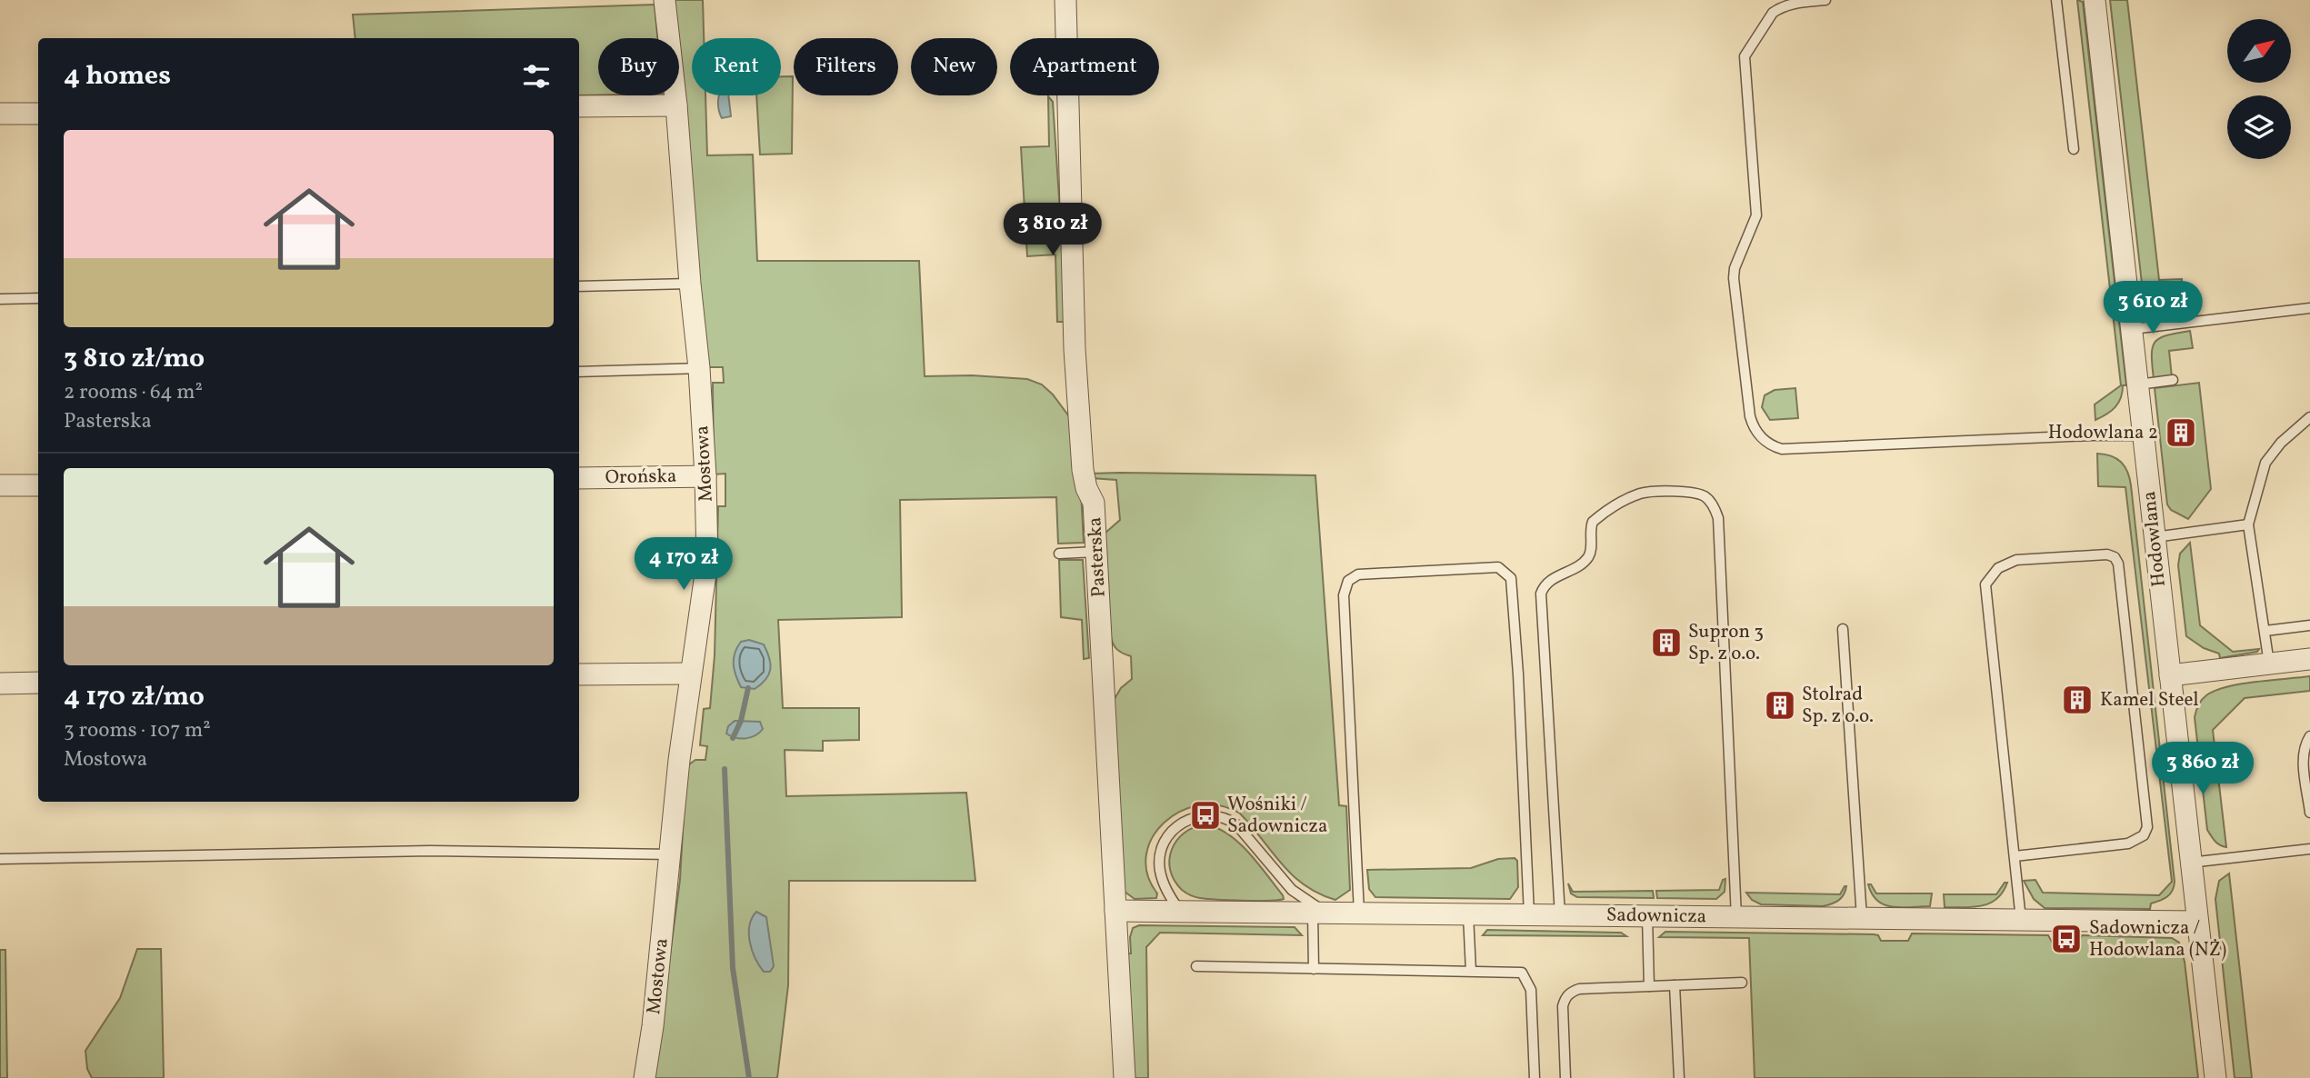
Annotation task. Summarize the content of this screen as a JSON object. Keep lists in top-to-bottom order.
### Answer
{
  "streets": {
    "street": [
      "Mostowa",
      "Orońska",
      "Hodowlana",
      "Pasterska",
      "Sadownicza"
    ]
  },
  "crossings": [
    ["Mostowa", "Orońska"],
    ["Hodowlana", "Sadownicza"],
    ["Pasterska", "Sadownicza"]
  ],
  "places": {
    "building": [
      "Hodowlana 2",
      "Supron 3 Sp. z o.o.",
      "Kamel Steel",
      "Stolrad Sp. z o.o."
    ],
    "bus stop": ["Wośniki / Sadownicza", "Sadownicza / Hodowlana (NŻ)"]
  },
  "north": "top right",
  "page": {
    "chip": [
      "Buy",
      "Rent",
      "Filters",
      "New",
      "Apartment"
    ],
    "heading": "4 homes",
    "list": [
      {
        "name": "3 810 zł/mo",
        "note": "2 rooms · 64 m² · Pasterska"
      },
      {
        "name": "4 170 zł/mo",
        "note": "3 rooms · 107 m² · Mostowa"
      }
    ],
    "price": [
      "3 810 zł",
      "3 610 zł",
      "4 170 zł",
      "3 860 zł"
    ]
  }
}
